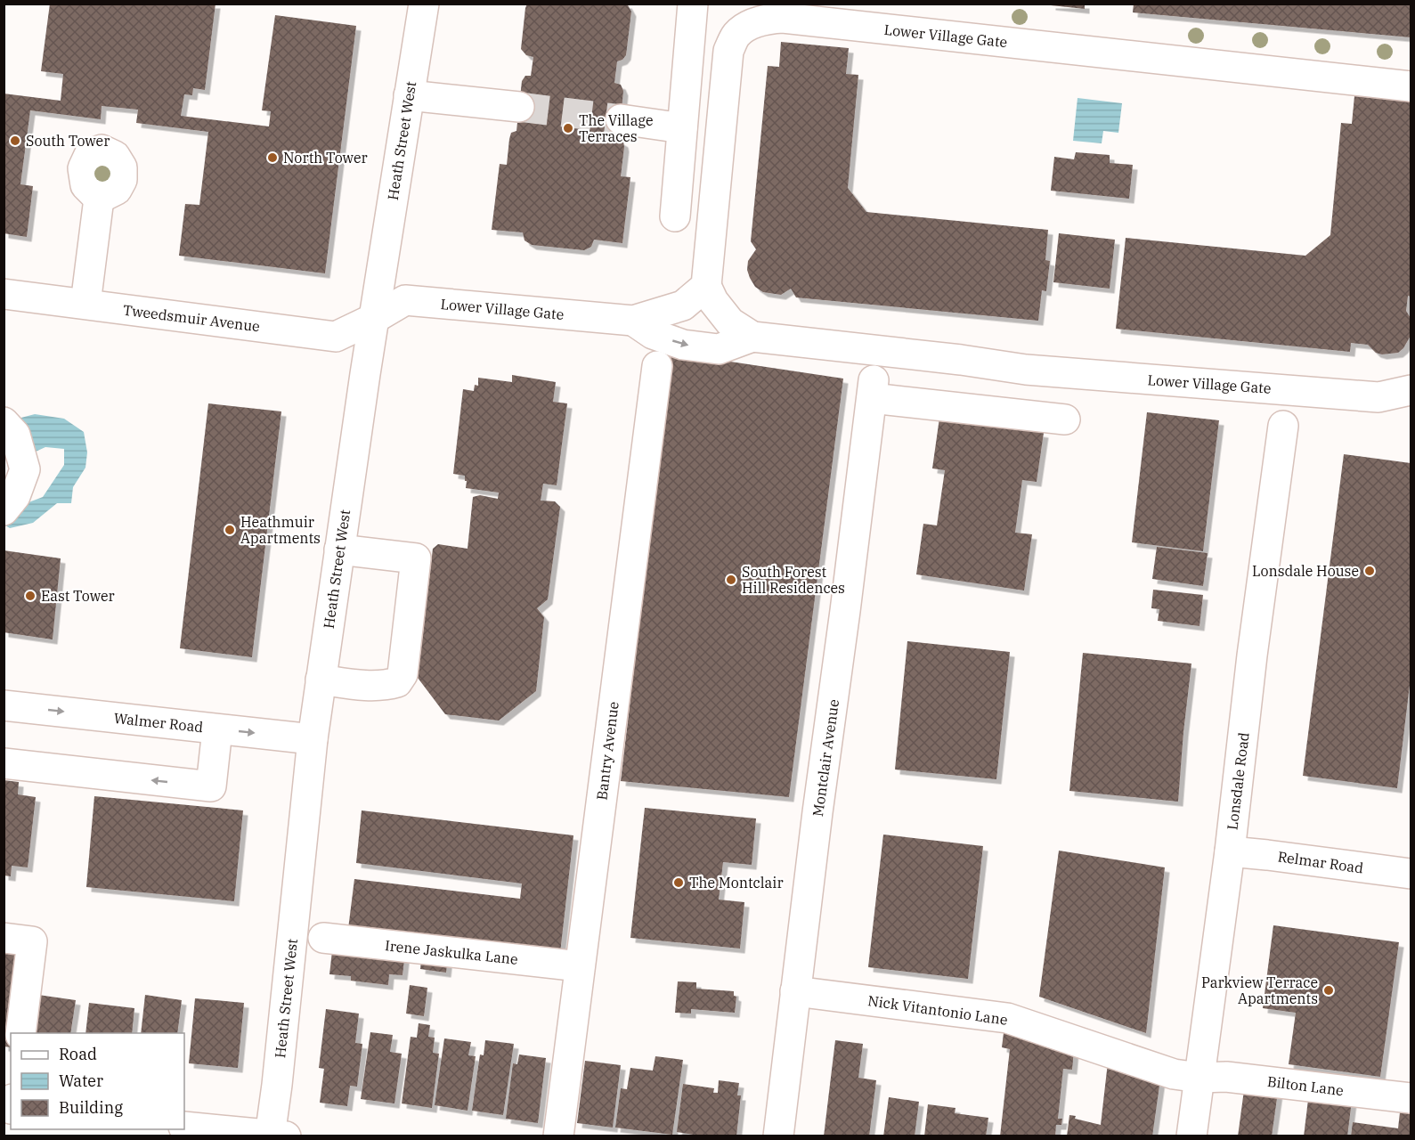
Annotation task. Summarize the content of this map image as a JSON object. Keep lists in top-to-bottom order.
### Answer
{
  "streets": {
    "street": [
      "Lower Village Gate",
      "Heath Street West",
      "Tweedsmuir Avenue",
      "Walmer Road",
      "Bantry Avenue",
      "Montclair Avenue",
      "Lonsdale Road",
      "Relmar Road",
      "Irene Jaskulka Lane",
      "Nick Vitantonio Lane",
      "Bilton Lane"
    ]
  },
  "crossings": [
    ["Lower Village Gate", "Heath Street West"],
    ["Lower Village Gate", "Tweedsmuir Avenue"],
    ["Heath Street West", "Tweedsmuir Avenue"],
    ["Heath Street West", "Walmer Road"],
    ["Bantry Avenue", "Irene Jaskulka Lane"],
    ["Montclair Avenue", "Nick Vitantonio Lane"],
    ["Lonsdale Road", "Relmar Road"],
    ["Lonsdale Road", "Nick Vitantonio Lane"],
    ["Lonsdale Road", "Bilton Lane"],
    ["Nick Vitantonio Lane", "Bilton Lane"]
  ],
  "one_way": ["Walmer Road"],
  "places": [
    "The Village Terraces",
    "South Tower",
    "North Tower",
    "Heathmuir Apartments",
    "Lonsdale House",
    "South Forest Hill Residences",
    "East Tower",
    "The Montclair",
    "Parkview Terrace Apartments"
  ],
  "legend": ["Road", "Water", "Building"]
}
